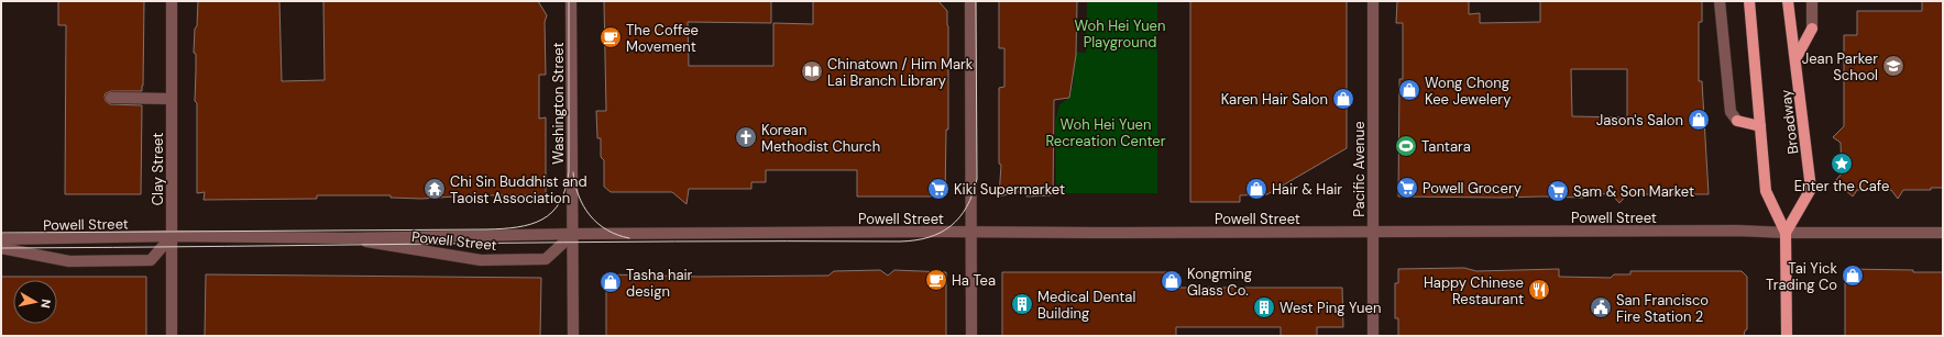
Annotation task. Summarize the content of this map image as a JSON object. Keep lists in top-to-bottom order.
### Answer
{
  "streets": {
    "main road": ["Broadway"],
    "street": [
      "Washington Street",
      "Clay Street",
      "Pacific Avenue",
      "Powell Street"
    ]
  },
  "crossings": [
    ["Washington Street", "Powell Street"],
    ["Broadway", "Powell Street"],
    ["Clay Street", "Powell Street"],
    ["Pacific Avenue", "Powell Street"]
  ],
  "parks": ["Woh Hei Yuen Playground", "Woh Hei Yuen Recreation Center"],
  "places": {
    "cafe": ["The Coffee Movement", "Ha Tea"],
    "school or university": ["Jean Parker School"],
    "library": ["Chinatown / Him Mark Lai Branch Library"],
    "shop": [
      "Wong Chong Kee Jewelery",
      "Karen Hair Salon",
      "Jason's Salon",
      "Hair & Hair",
      "Tai Yick Trading Co",
      "Kongming Glass Co.",
      "Tasha hair design"
    ],
    "church": ["Korean Methodist Church"],
    "sports": ["Tantara"],
    "place": ["Enter the Cafe"],
    "supermarket": ["Powell Grocery", "Kiki Supermarket", "Sam & Son Market"],
    "temple": ["Chi Sin Buddhist and Taoist Association"],
    "restaurant": ["Happy Chinese Restaurant"],
    "building": ["Medical Dental Building", "West Ping Yuen"],
    "public building": ["San Francisco Fire Station 2"]
  },
  "north": "right"
}
